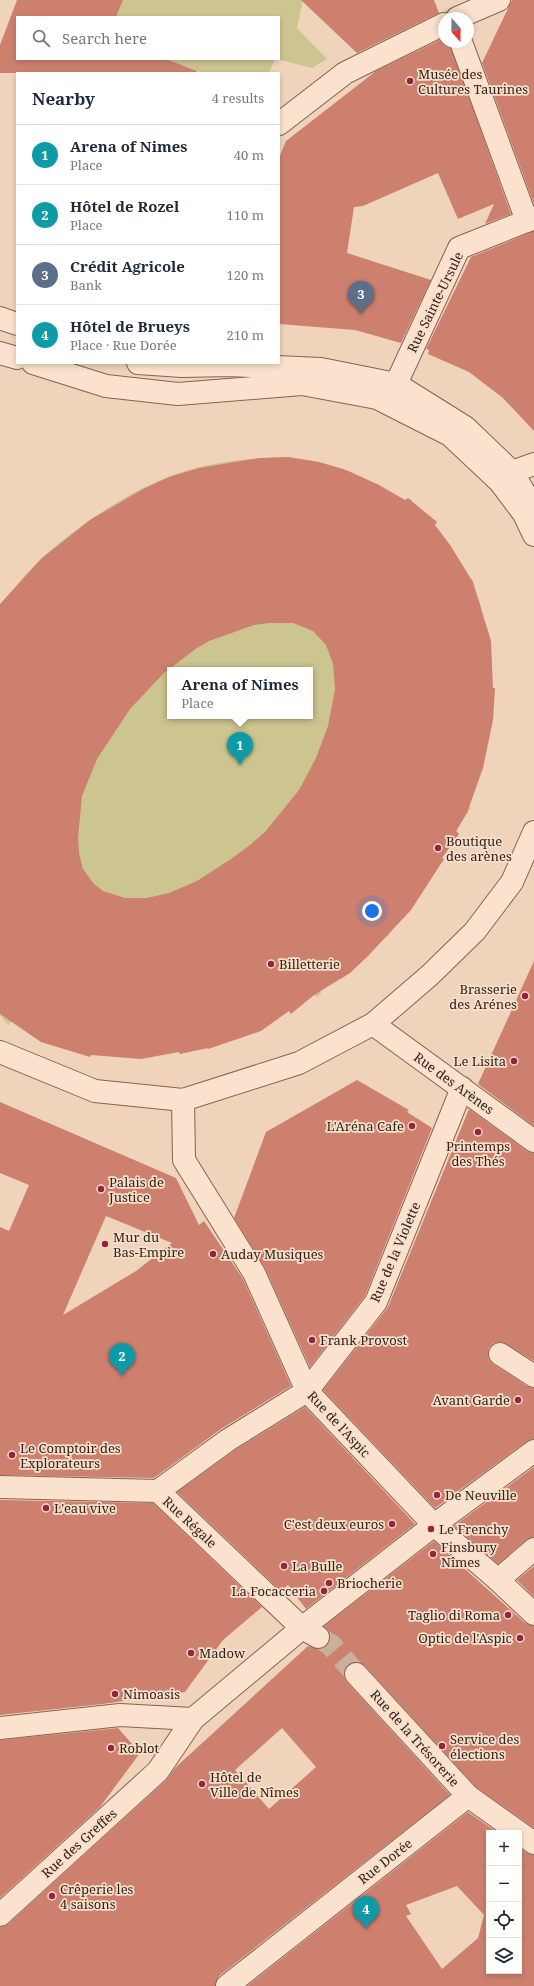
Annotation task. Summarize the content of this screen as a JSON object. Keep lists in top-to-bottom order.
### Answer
{
  "streets": {
    "street": [
      "Rue Sainte-Ursule",
      "Rue des Arènes",
      "Rue de la Violette",
      "Rue de l'Aspic",
      "Rue Régale",
      "Rue de la Trésorerie",
      "Rue des Greffes",
      "Rue Dorée"
    ]
  },
  "crossings": [
    ["Rue des Arènes", "Rue de la Violette"],
    ["Rue de la Violette", "Rue de l'Aspic"],
    ["Rue de la Violette", "Rue Régale"],
    ["Rue de l'Aspic", "Rue des Greffes"],
    ["Rue Régale", "Rue des Greffes"],
    ["Rue de la Trésorerie", "Rue Dorée"]
  ],
  "places": [
    "Musée des Cultures Taurines",
    "Boutique des arènes",
    "Billetterie",
    "Brasserie des Arénes",
    "Le Lisita",
    "L'Aréna Cafe",
    "Printemps des Thés",
    "Palais de Justice",
    "Mur du Bas-Empire",
    "Auday Musiques",
    "Frank Provost",
    "Avant Garde",
    "Le Comptoir des Explorateurs",
    "De Neuville",
    "L'eau vive",
    "C'est deux euros",
    "Le Frenchy",
    "Finsbury Nîmes",
    "La Bulle",
    "Briocherie",
    "La Focacceria",
    "Taglio di Roma",
    "Optic de l'Aspic",
    "Madow",
    "Nimoasis",
    "Service des élections",
    "Roblot",
    "Hôtel de Ville de Nîmes",
    "Crêperie les 4 saisons"
  ],
  "north": "bottom",
  "page": {
    "search": "Search here",
    "heading": ["Nearby", "4 results"],
    "list": [
      {
        "mark": "1",
        "name": "Arena of Nimes",
        "note": "Place",
        "value": "40 m"
      },
      {
        "mark": "2",
        "name": "Hôtel de Rozel",
        "note": "Place",
        "value": "110 m"
      },
      {
        "mark": "3",
        "name": "Crédit Agricole",
        "note": "Bank",
        "value": "120 m"
      },
      {
        "mark": "4",
        "name": "Hôtel de Brueys",
        "note": "Place · Rue Dorée",
        "value": "210 m"
      }
    ],
    "pins": [
      "3",
      "1",
      "2",
      "4"
    ],
    "popup": ["Arena of Nimes", "Place"],
    "map_buttons": ["+", "−"]
  }
}
